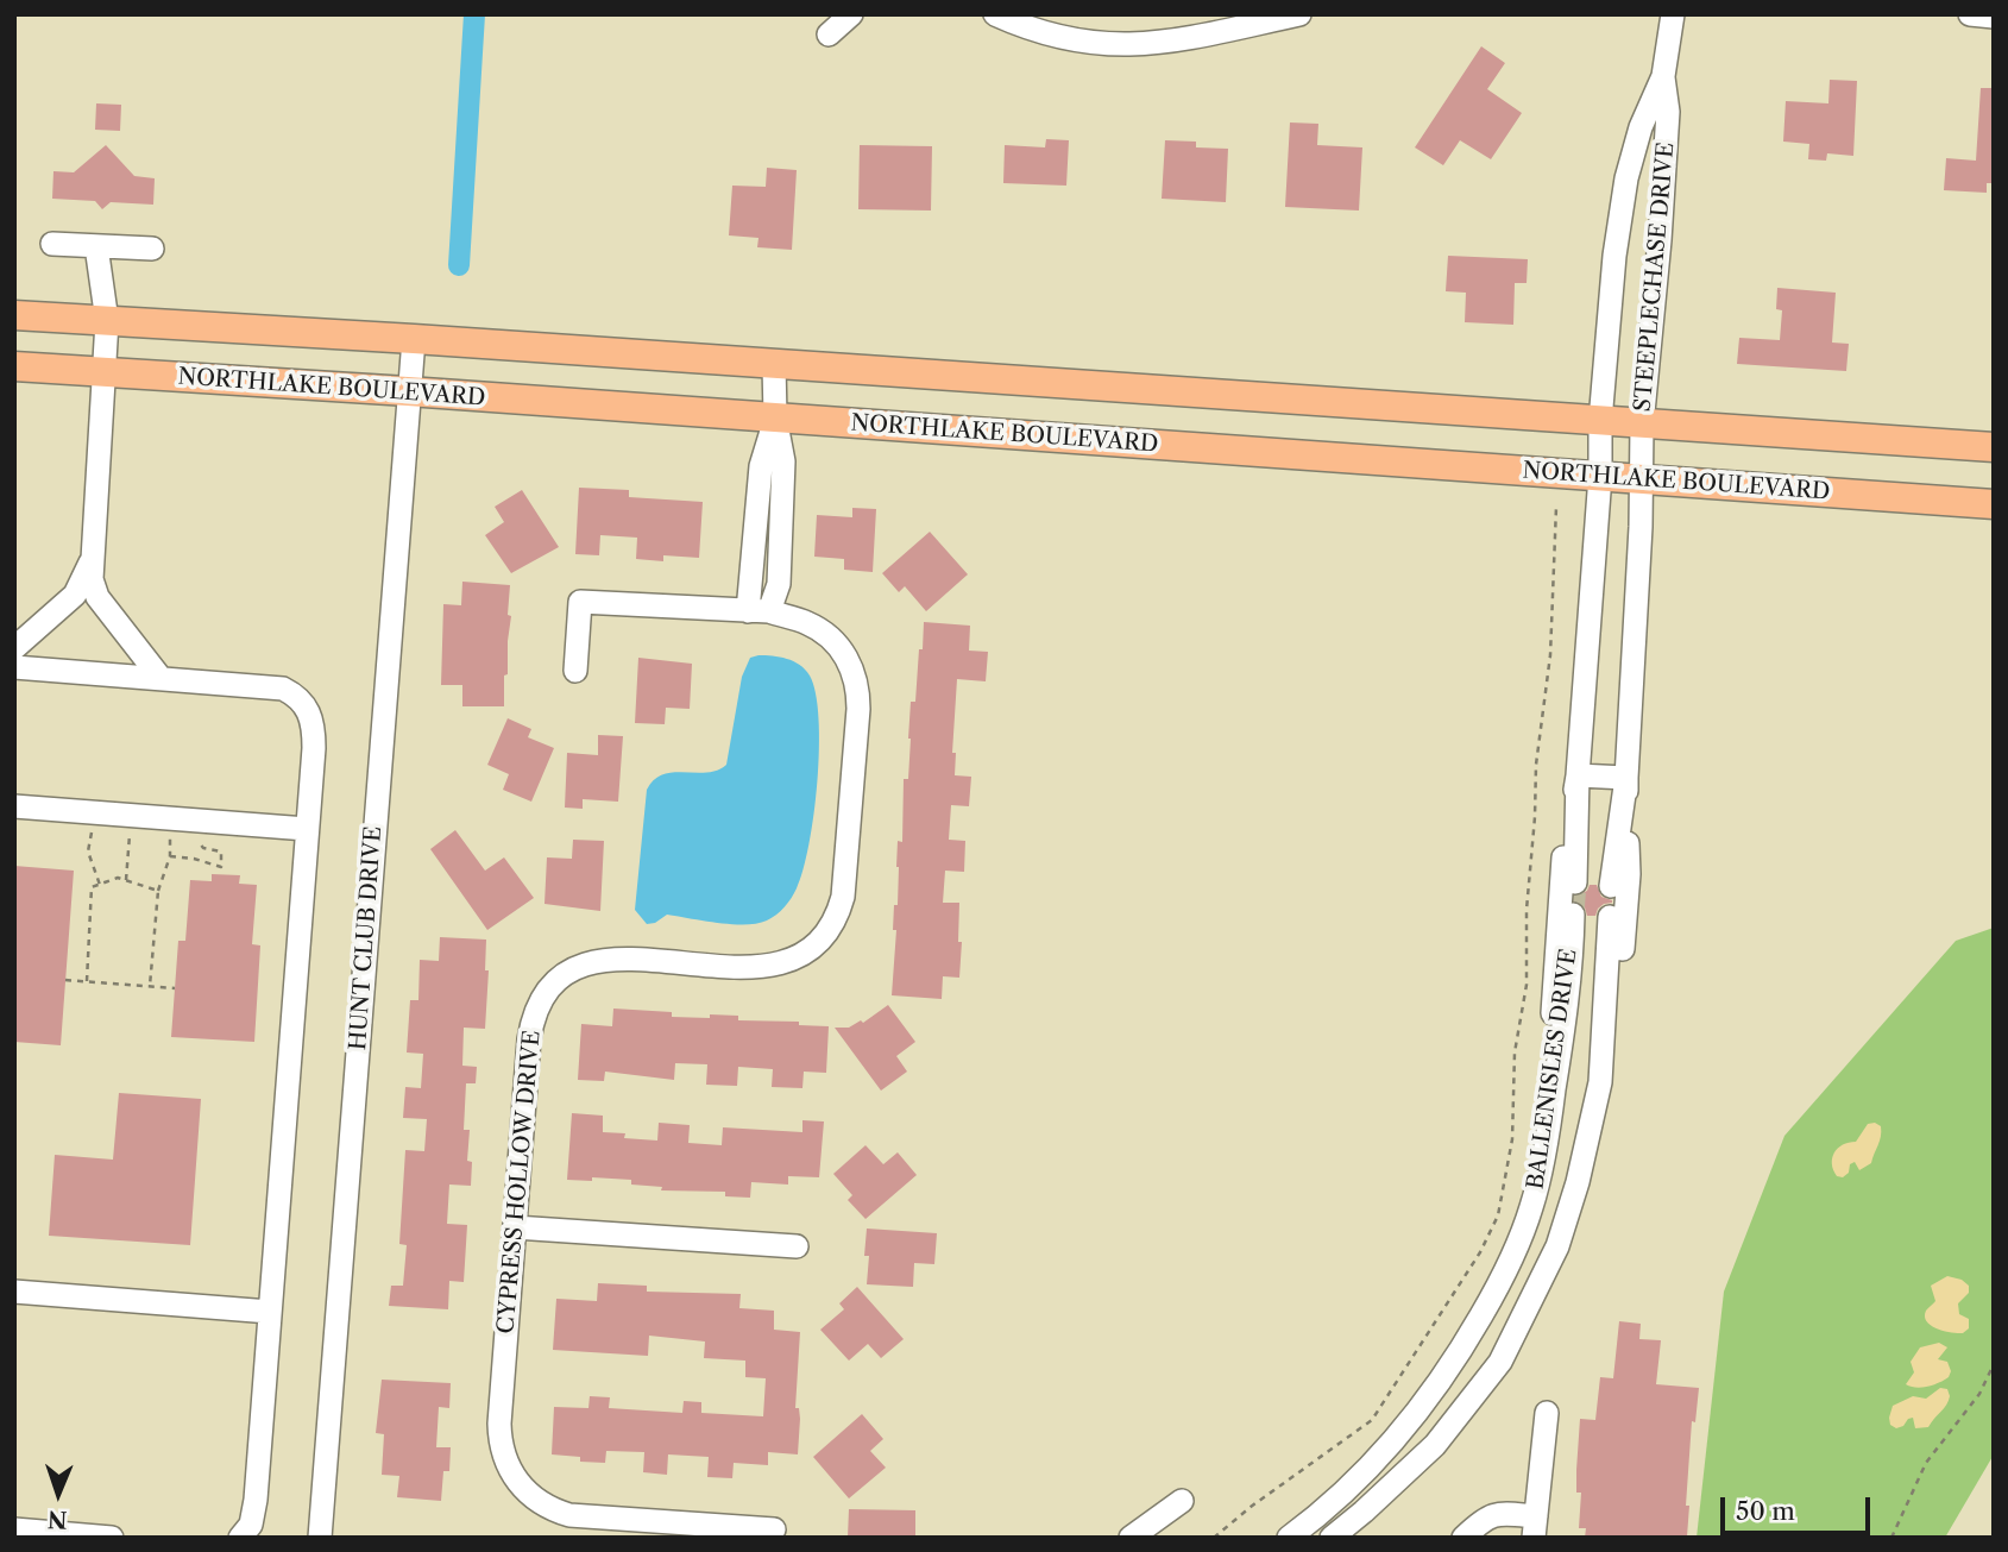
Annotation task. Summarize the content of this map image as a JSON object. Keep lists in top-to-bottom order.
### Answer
{
  "streets": {
    "main road": ["NORTHLAKE BOULEVARD"],
    "street": [
      "STEEPLECHASE DRIVE",
      "HUNT CLUB DRIVE",
      "BALLENISLES DRIVE",
      "CYPRESS HOLLOW DRIVE"
    ]
  },
  "crossings": [
    ["STEEPLECHASE DRIVE", "NORTHLAKE BOULEVARD"],
    ["NORTHLAKE BOULEVARD", "HUNT CLUB DRIVE"]
  ],
  "scale_bar": "50 m",
  "north": "bottom"
}
